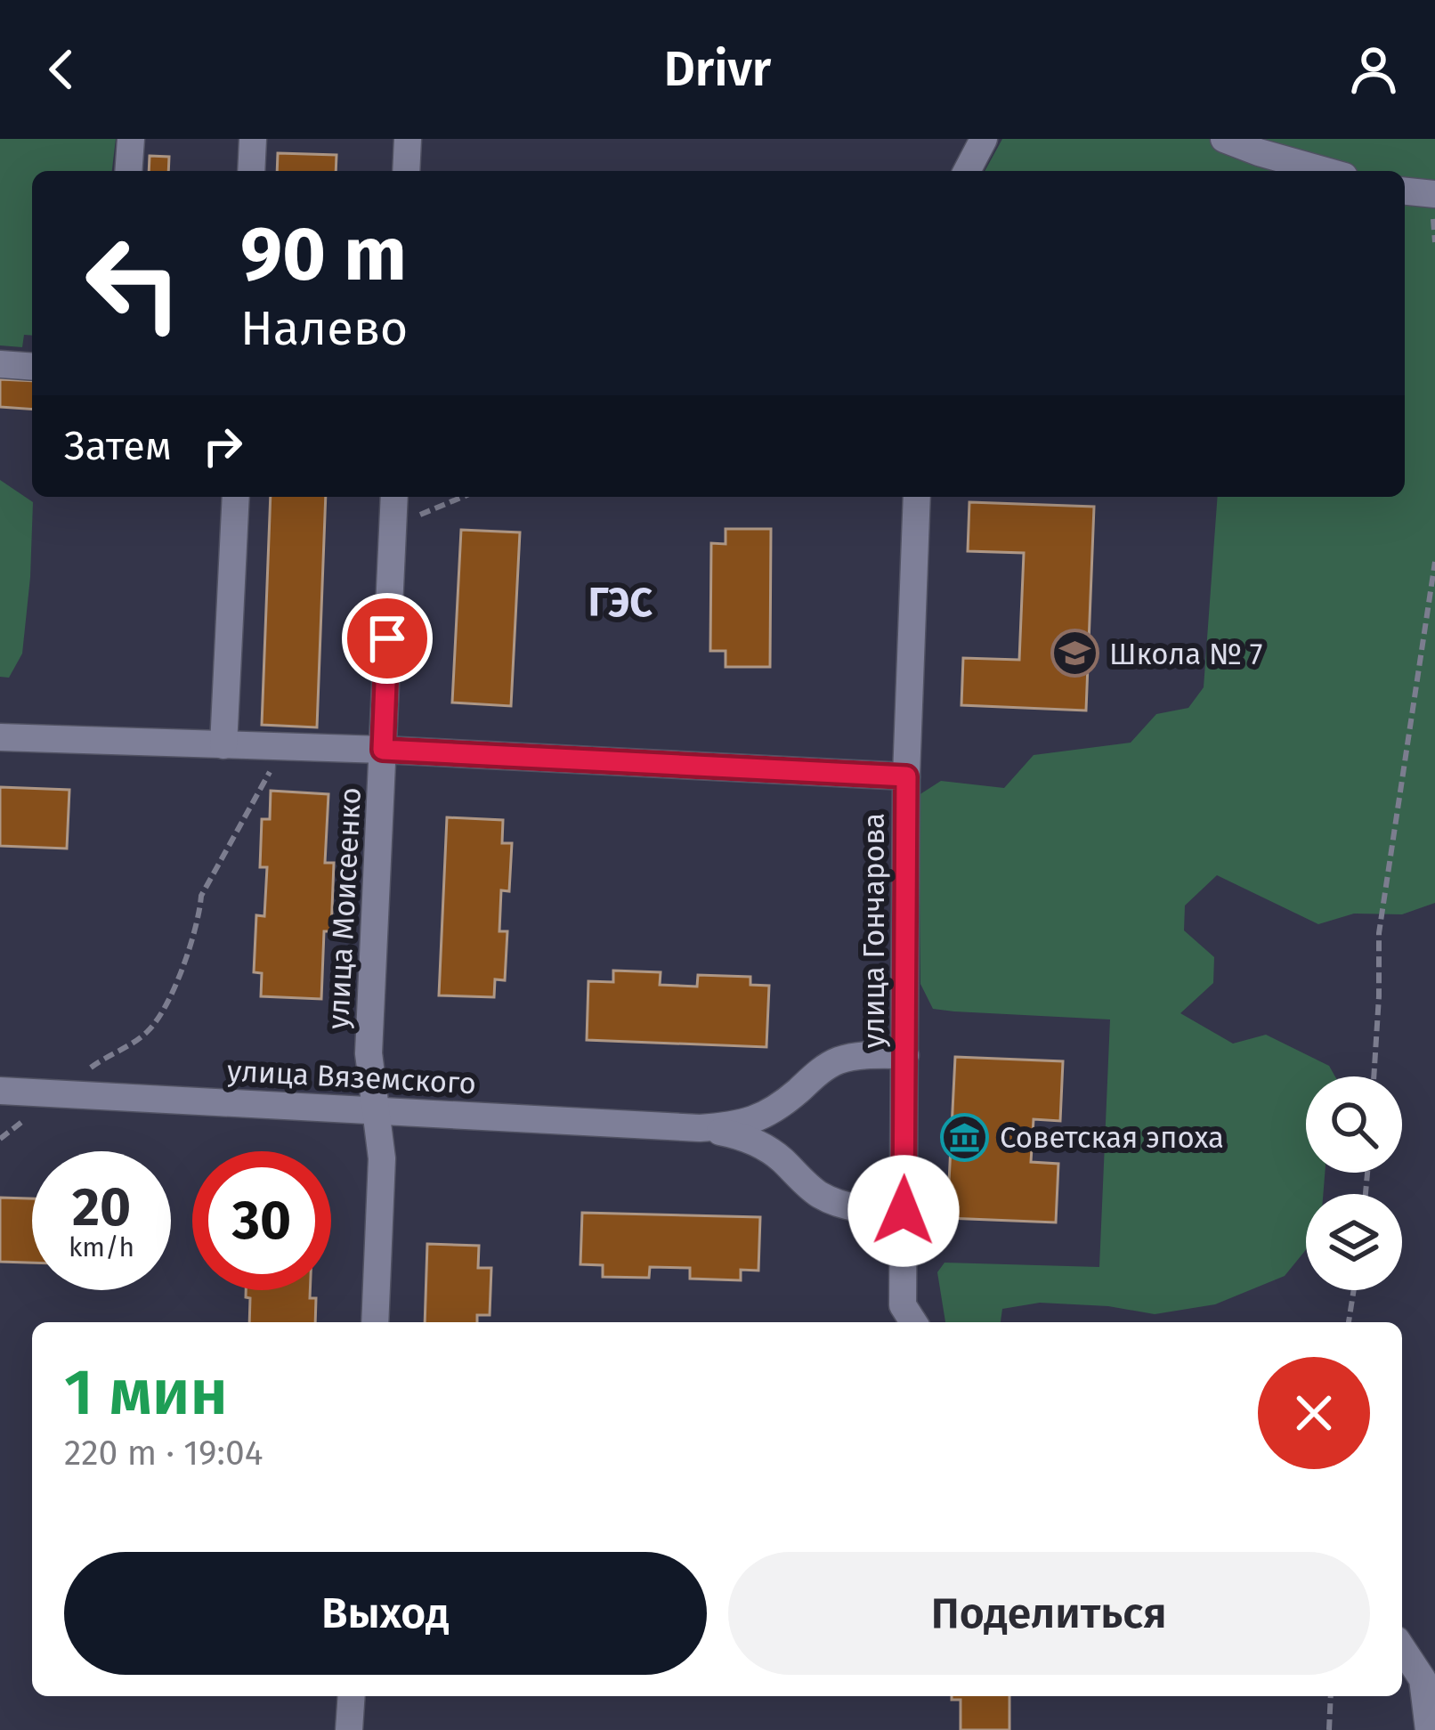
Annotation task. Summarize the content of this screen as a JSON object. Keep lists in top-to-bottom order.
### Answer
{
  "streets": {
    "street": ["улица Моисеенко", "улица Гончарова", "улица Вяземского"]
  },
  "crossings": [
    ["улица Моисеенко", "улица Вяземского"]
  ],
  "districts": ["ГЭС"],
  "places": {
    "school or university": ["Школа № 7"],
    "museum": ["Советская эпоха"]
  },
  "page": {
    "header": "Drivr",
    "turn": ["90 m", "Налево"],
    "then": "Затем",
    "speed": "20 km/h",
    "limit": "30",
    "heading": ["1 мин", "220 m · 19:04"],
    "buttons": ["Выход", "Поделиться"]
  }
}
